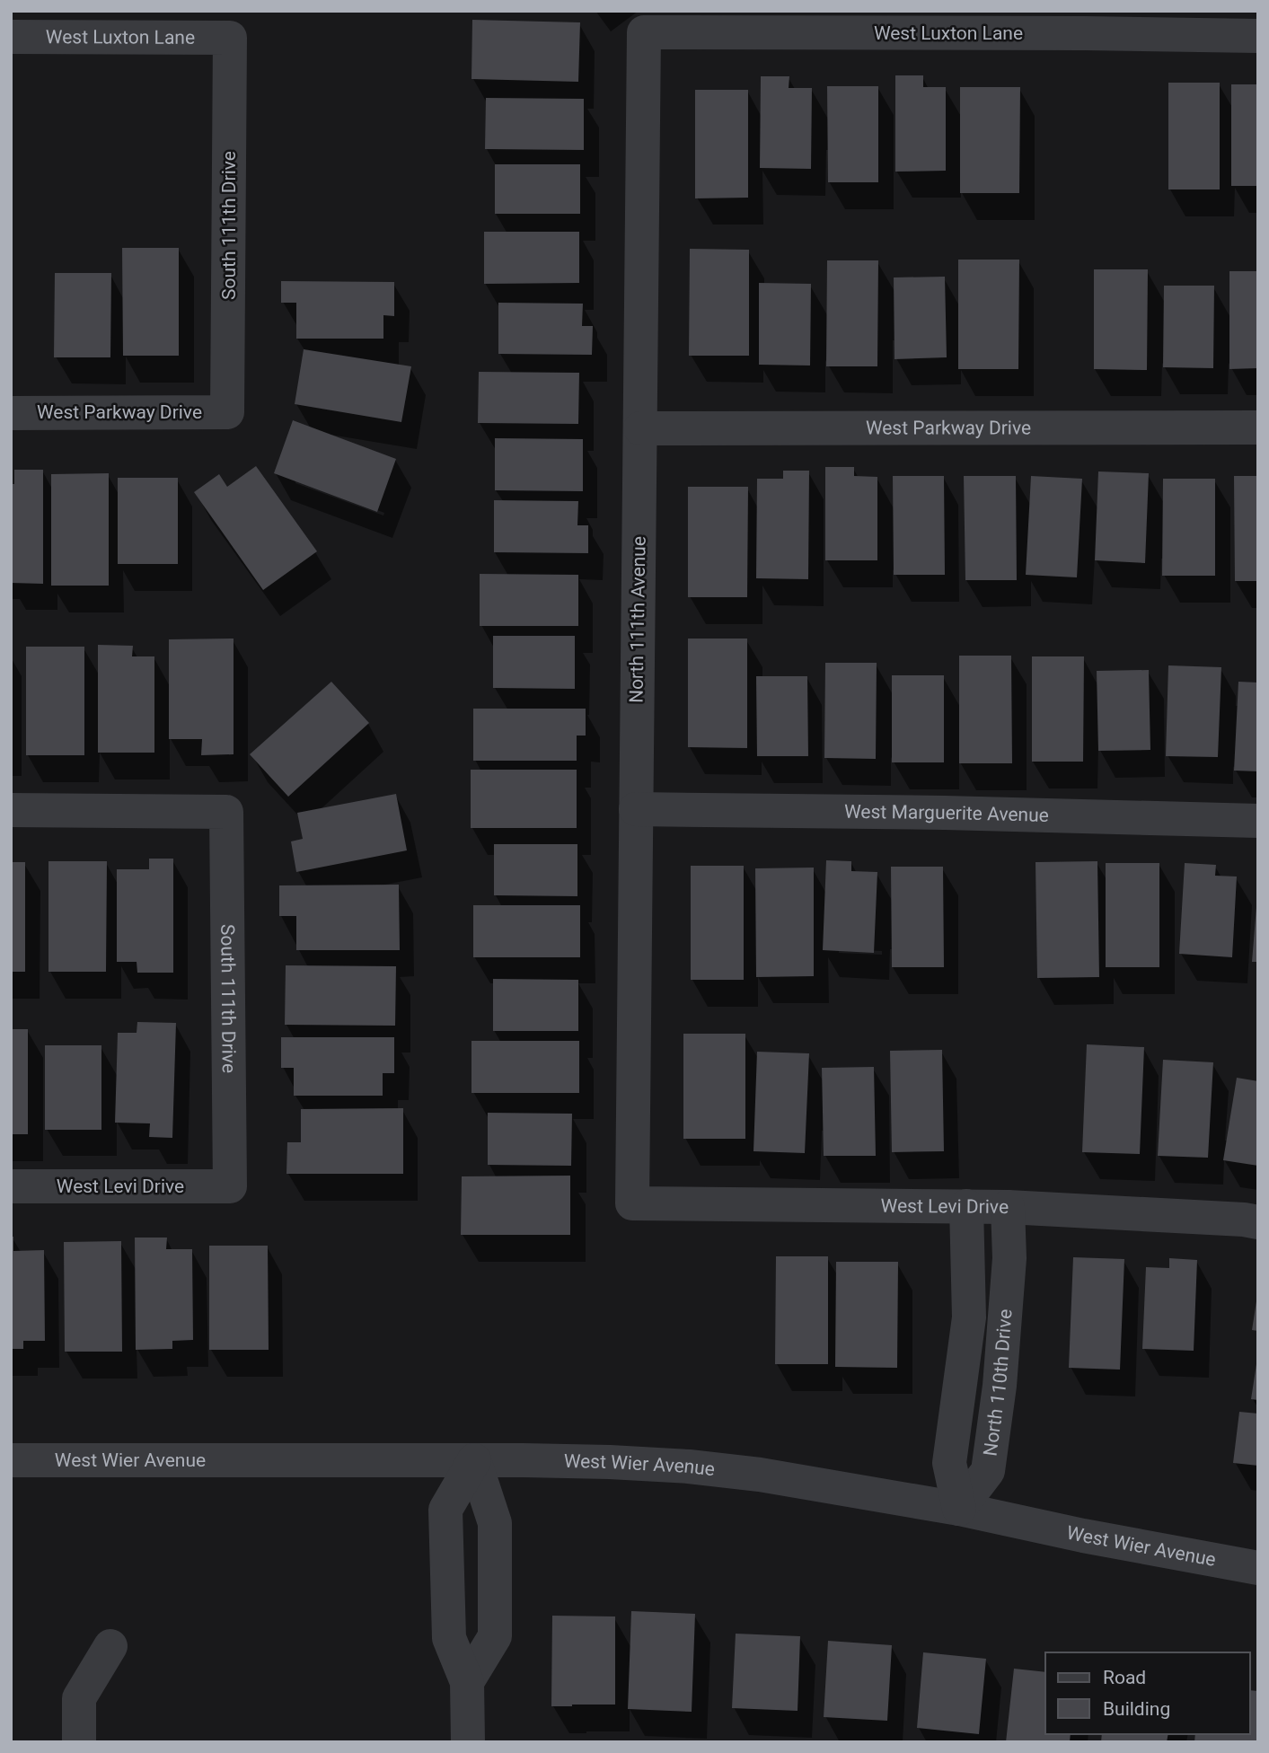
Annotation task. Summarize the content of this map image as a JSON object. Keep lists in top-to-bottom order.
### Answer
{
  "streets": {
    "street": [
      "West Luxton Lane",
      "South 111th Drive",
      "West Parkway Drive",
      "North 111th Avenue",
      "West Marguerite Avenue",
      "West Levi Drive",
      "North 110th Drive",
      "West Wier Avenue"
    ]
  },
  "crossings": [
    ["West Luxton Lane", "South 111th Drive"],
    ["West Luxton Lane", "North 111th Avenue"],
    ["South 111th Drive", "West Parkway Drive"],
    ["South 111th Drive", "West Levi Drive"],
    ["West Parkway Drive", "North 111th Avenue"],
    ["North 111th Avenue", "West Marguerite Avenue"],
    ["North 111th Avenue", "West Levi Drive"],
    ["West Levi Drive", "North 110th Drive"],
    ["North 110th Drive", "West Wier Avenue"]
  ],
  "legend": ["Road", "Building"]
}
